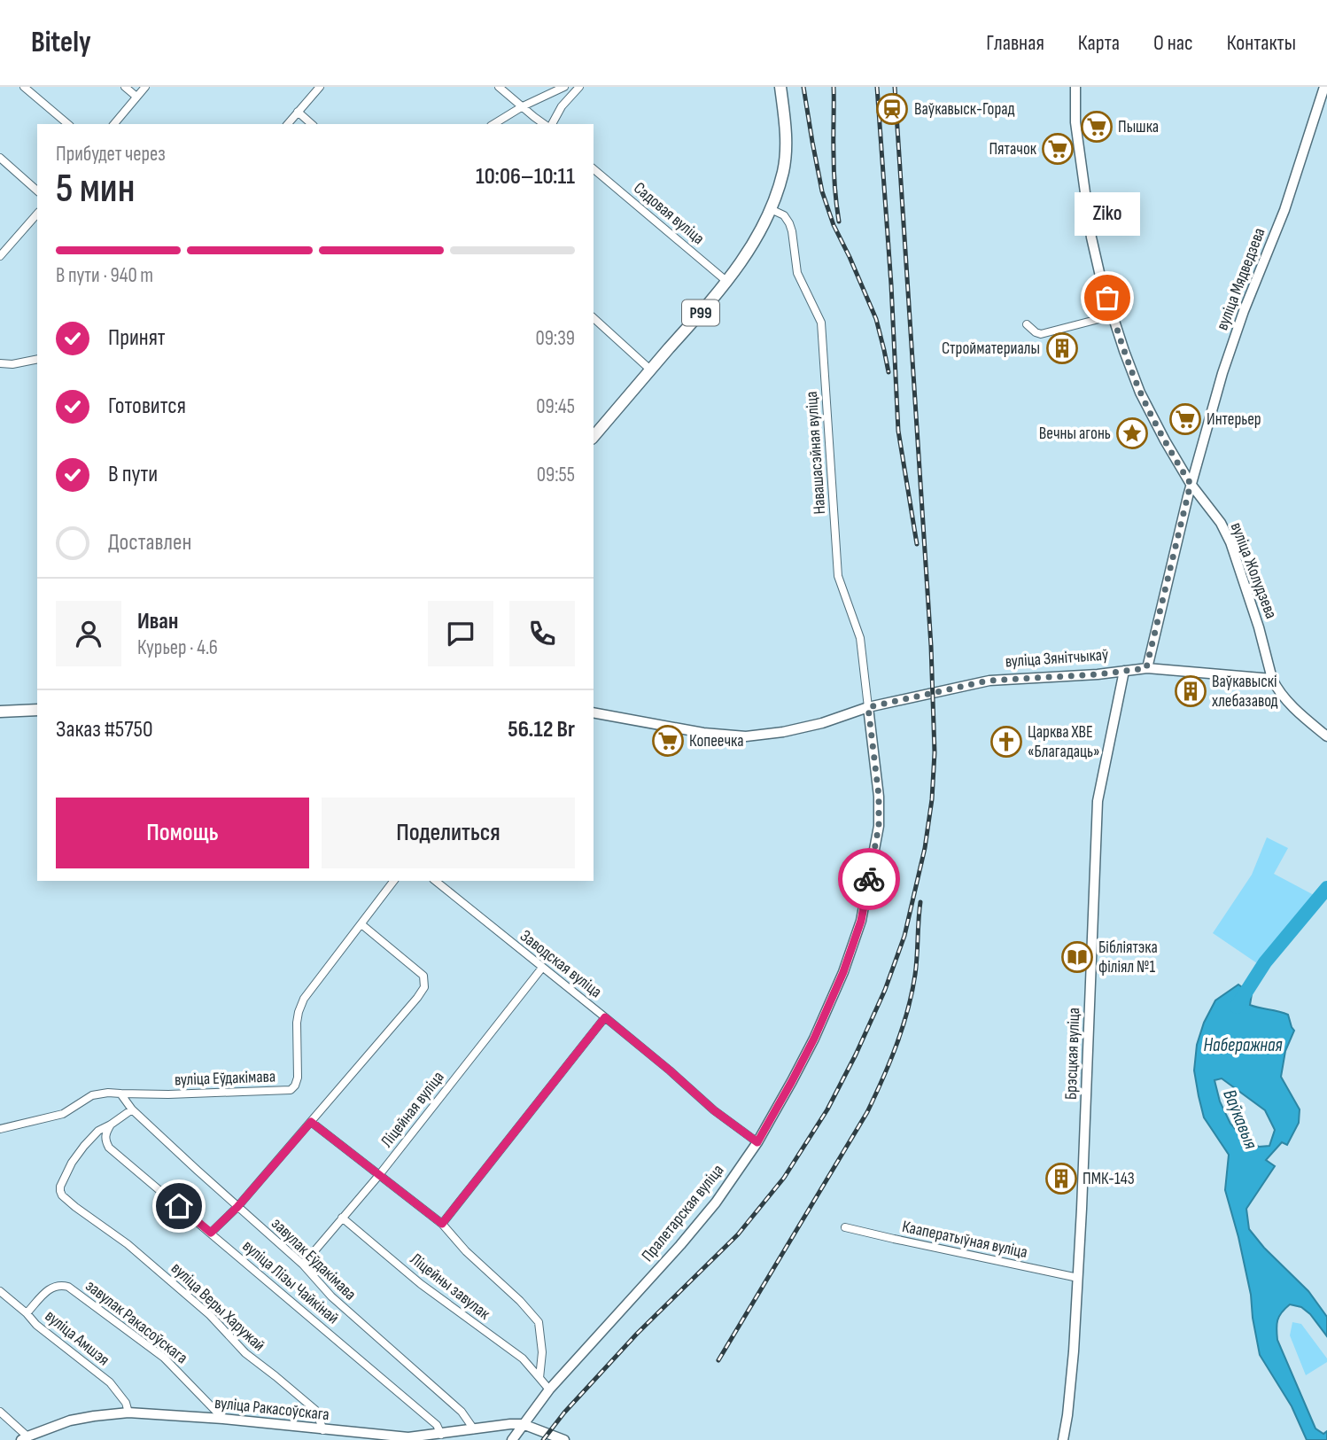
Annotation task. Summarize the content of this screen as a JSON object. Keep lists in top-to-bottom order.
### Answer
{
  "streets": {
    "main road": ["Р99"],
    "street": [
      "Садовая вуліца",
      "вуліца Мядведзева",
      "Навашасэйная вуліца",
      "вуліца Жолудзева",
      "вуліца Зянітчыкаў",
      "Заводская вуліца",
      "Брэсцкая вуліца",
      "вуліца Еўдакімава",
      "Ліцейная вуліца",
      "Пралетарская вуліца",
      "Кааператыўная вуліца",
      "завулак Еўдакімава",
      "вуліца Лізы Чайкінай",
      "Ліцейны завулак",
      "вуліца Веры Харужай",
      "завулак Ракасоўскага",
      "вуліца Амшэя",
      "вуліца Ракасоўскага"
    ]
  },
  "crossings": [
    ["Садовая вуліца", "Р99"],
    ["вуліца Мядведзева", "вуліца Жолудзева"],
    ["Р99", "Навашасэйная вуліца"],
    ["Навашасэйная вуліца", "вуліца Зянітчыкаў"],
    ["Навашасэйная вуліца", "Пралетарская вуліца"],
    ["вуліца Жолудзева", "вуліца Зянітчыкаў"],
    ["вуліца Зянітчыкаў", "Брэсцкая вуліца"],
    ["вуліца Зянітчыкаў", "Пралетарская вуліца"],
    ["Заводская вуліца", "Ліцейная вуліца"],
    ["Заводская вуліца", "Пралетарская вуліца"],
    ["Брэсцкая вуліца", "Кааператыўная вуліца"],
    ["Ліцейная вуліца", "завулак Еўдакімава"],
    ["Ліцейная вуліца", "Ліцейны завулак"],
    ["Пралетарская вуліца", "вуліца Ракасоўскага"],
    ["завулак Еўдакімава", "вуліца Ракасоўскага"],
    ["вуліца Лізы Чайкінай", "вуліца Веры Харужай"],
    ["вуліца Лізы Чайкінай", "вуліца Ракасоўскага"],
    ["вуліца Веры Харужай", "вуліца Ракасоўскага"],
    ["завулак Ракасоўскага", "вуліца Амшэя"],
    ["завулак Ракасоўскага", "вуліца Ракасоўскага"],
    ["вуліца Амшэя", "вуліца Ракасоўскага"]
  ],
  "water": ["Наберажная", "Ваўкавыя"],
  "places": {
    "station": ["Ваўкавыск-Горад"],
    "supermarket": [
      "Пышка",
      "Пятачок",
      "Интерьер",
      "Копеечка"
    ],
    "other": ["Ziko"],
    "building": ["Стройматериалы", "Ваўкавыскі хлебазавод", "ПМК-143"],
    "place": ["Вечны агонь"],
    "church": ["Царква ХВЕ «Благадаць»"],
    "library": ["Бібліятэка філіял №1"]
  },
  "page": {
    "header": "Bitely",
    "nav": [
      "Главная",
      "Карта",
      "О нас",
      "Контакты"
    ],
    "heading": ["5 мин", "Прибудет через", "10:06–10:11"],
    "panel": [
      "Иван",
      "Курьер · 4.6",
      "Заказ #5750",
      "56.12 Br"
    ],
    "bubble": "Ziko",
    "bar": "В пути · 940 m",
    "list": [
      ["Принят", "09:39"],
      ["Готовится", "09:45"],
      ["В пути", "09:55"],
      "Доставлен"
    ],
    "buttons": ["Помощь", "Поделиться"]
  }
}
